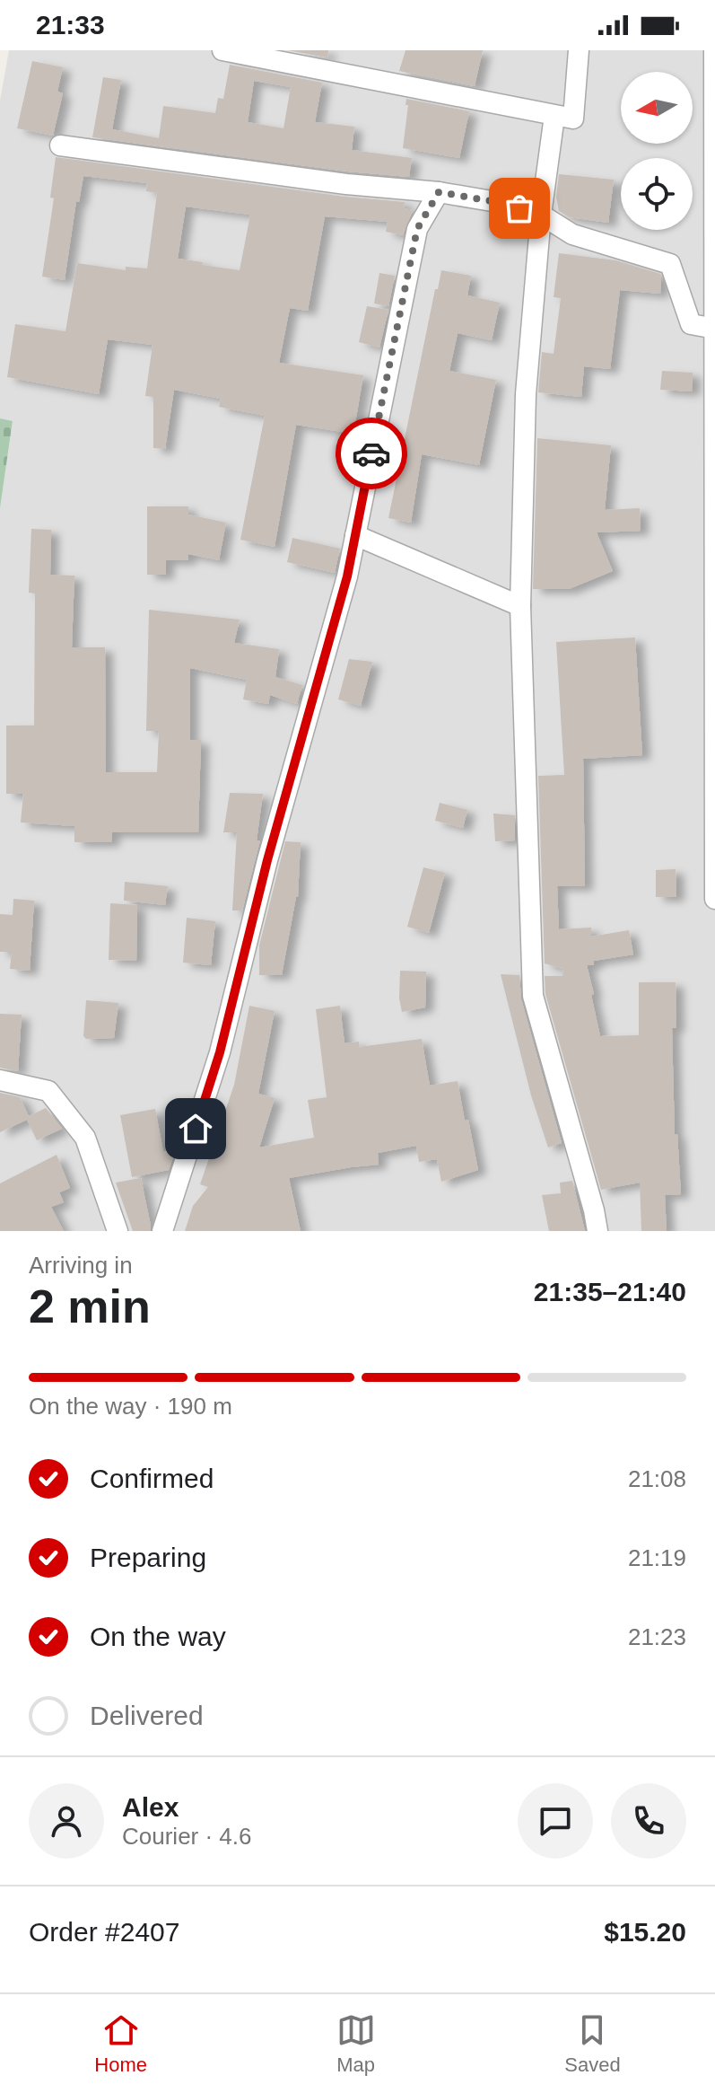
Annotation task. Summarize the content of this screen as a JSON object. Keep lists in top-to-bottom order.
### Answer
{
  "north": "left",
  "page": {
    "status": "21:33",
    "heading": ["2 min", "Arriving in", "21:35–21:40"],
    "panel": [
      "Alex",
      "Courier · 4.6",
      "Order #2407",
      "$15.20"
    ],
    "bar": "On the way · 190 m",
    "list": [
      ["Confirmed", "21:08"],
      ["Preparing", "21:19"],
      ["On the way", "21:23"],
      "Delivered"
    ],
    "tabs": ["Home", "Map", "Saved"]
  }
}
